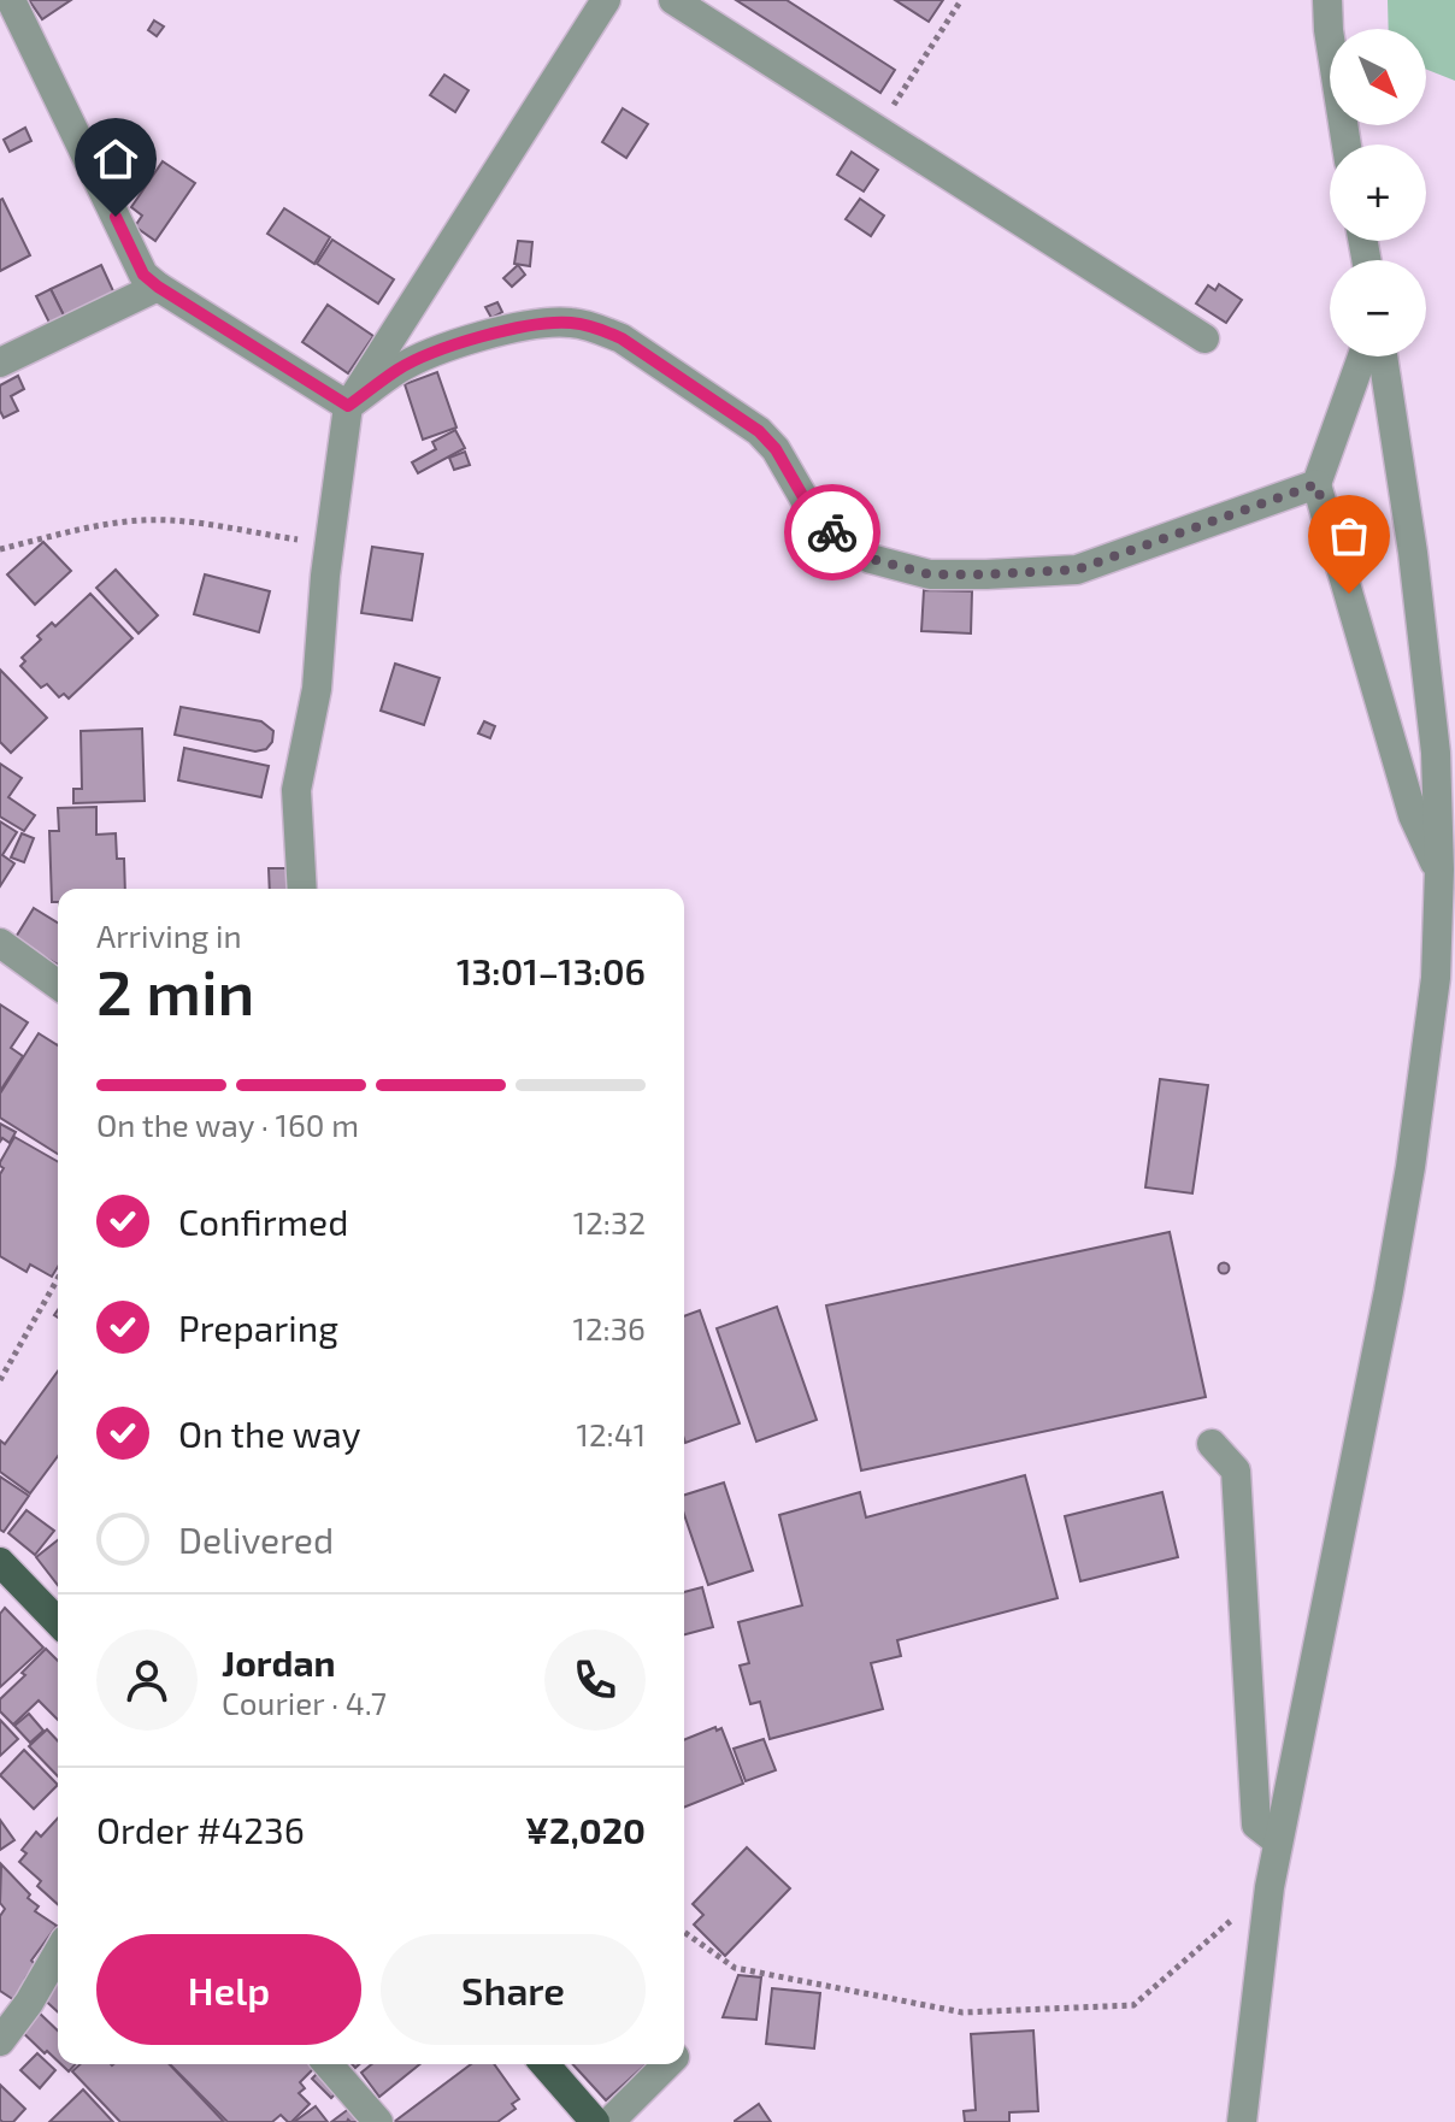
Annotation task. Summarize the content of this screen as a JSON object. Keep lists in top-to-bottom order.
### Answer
{
  "north": "bottom right",
  "page": {
    "map_buttons": ["+", "−"],
    "heading": ["2 min", "Arriving in", "13:01–13:06"],
    "panel": [
      "Jordan",
      "Courier · 4.7",
      "Order #4236",
      "¥2,020"
    ],
    "bar": "On the way · 160 m",
    "list": [
      ["Confirmed", "12:32"],
      ["Preparing", "12:36"],
      ["On the way", "12:41"],
      "Delivered"
    ],
    "buttons": ["Help", "Share"]
  }
}
